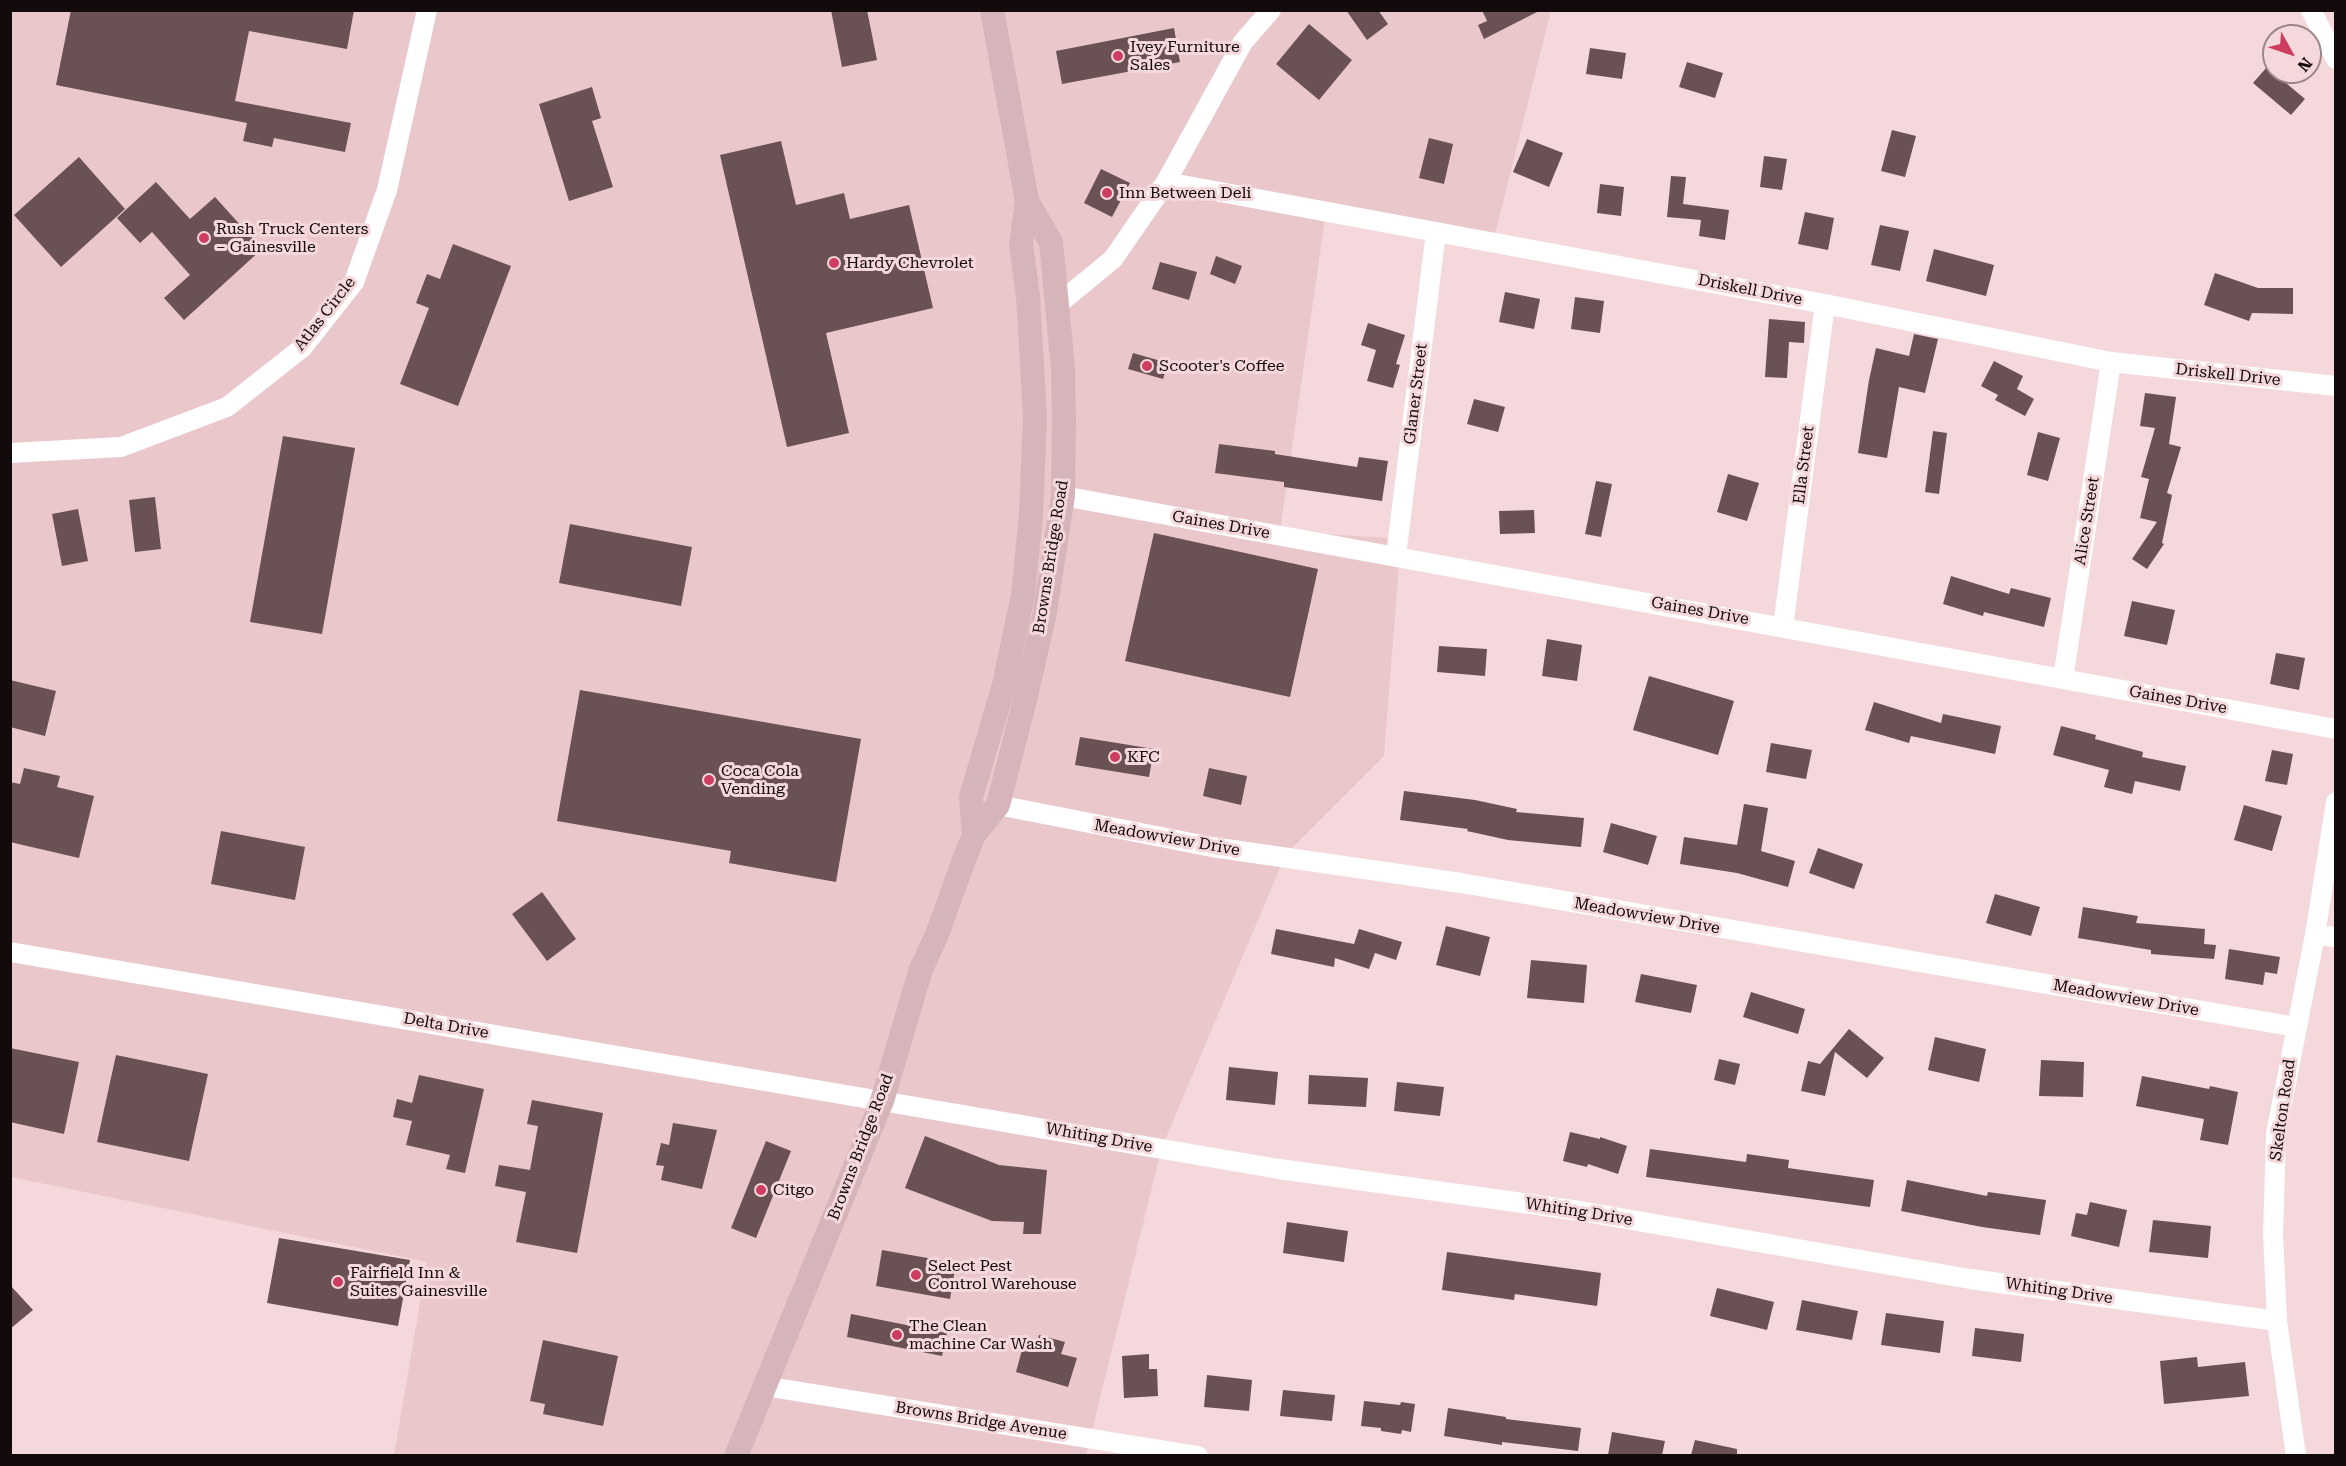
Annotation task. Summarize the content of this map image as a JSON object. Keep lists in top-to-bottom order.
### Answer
{
  "streets": {
    "main road": ["Browns Bridge Road"],
    "street": [
      "Driskell Drive",
      "Atlas Circle",
      "Glaner Street",
      "Ella Street",
      "Alice Street",
      "Gaines Drive",
      "Meadowview Drive",
      "Delta Drive",
      "Skelton Road",
      "Whiting Drive",
      "Browns Bridge Avenue"
    ]
  },
  "crossings": [
    ["Driskell Drive", "Glaner Street"],
    ["Driskell Drive", "Ella Street"],
    ["Driskell Drive", "Alice Street"],
    ["Glaner Street", "Gaines Drive"],
    ["Ella Street", "Gaines Drive"],
    ["Alice Street", "Gaines Drive"],
    ["Gaines Drive", "Browns Bridge Road"],
    ["Browns Bridge Road", "Meadowview Drive"],
    ["Browns Bridge Road", "Delta Drive"],
    ["Browns Bridge Road", "Whiting Drive"],
    ["Browns Bridge Road", "Browns Bridge Avenue"],
    ["Meadowview Drive", "Skelton Road"],
    ["Delta Drive", "Whiting Drive"],
    ["Skelton Road", "Whiting Drive"]
  ],
  "places": [
    "Ivey Furniture Sales",
    "Inn Between Deli",
    "Rush Truck Centers – Gainesville",
    "Hardy Chevrolet",
    "Scooter's Coffee",
    "KFC",
    "Coca Cola Vending",
    "Citgo",
    "Select Pest Control Warehouse",
    "Fairfield Inn & Suites Gainesville",
    "The Clean machine Car Wash"
  ],
  "north": "bottom right"
}
